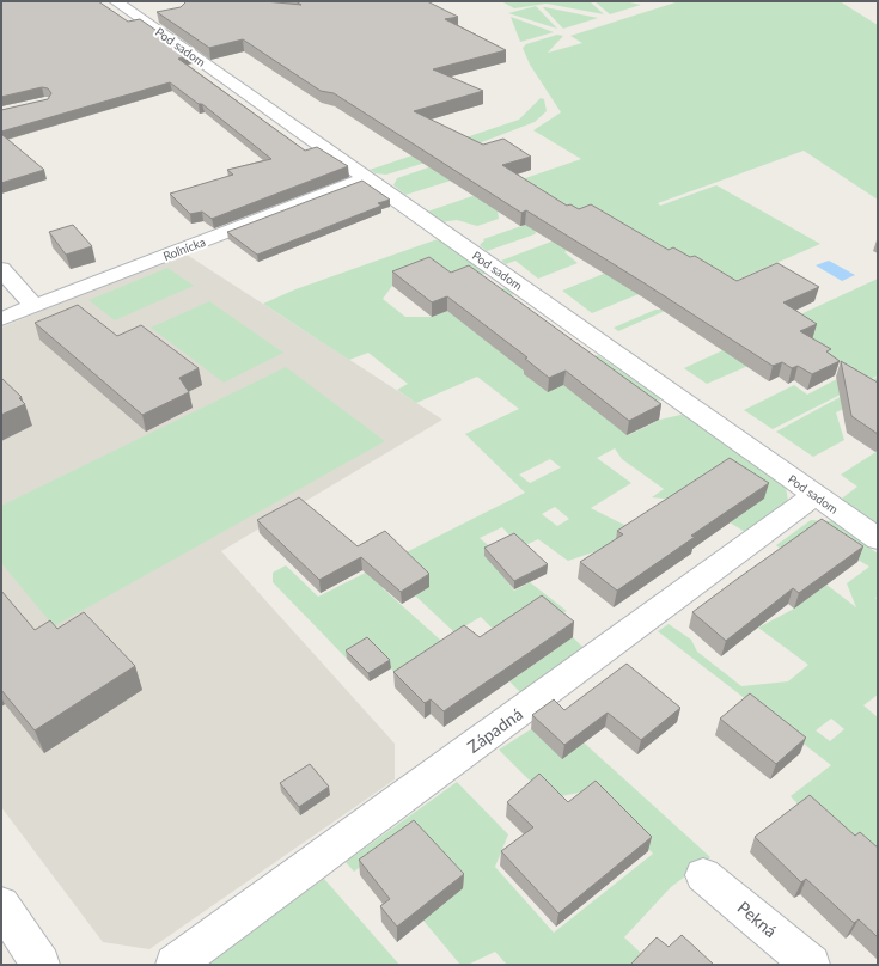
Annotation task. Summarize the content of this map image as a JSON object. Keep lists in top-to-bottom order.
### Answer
{
  "streets": {
    "street": [
      "Pod sadom",
      "Roľnícka",
      "Západná",
      "Pekná"
    ]
  },
  "crossings": [
    ["Pod sadom", "Roľnícka"],
    ["Pod sadom", "Západná"]
  ]
}
